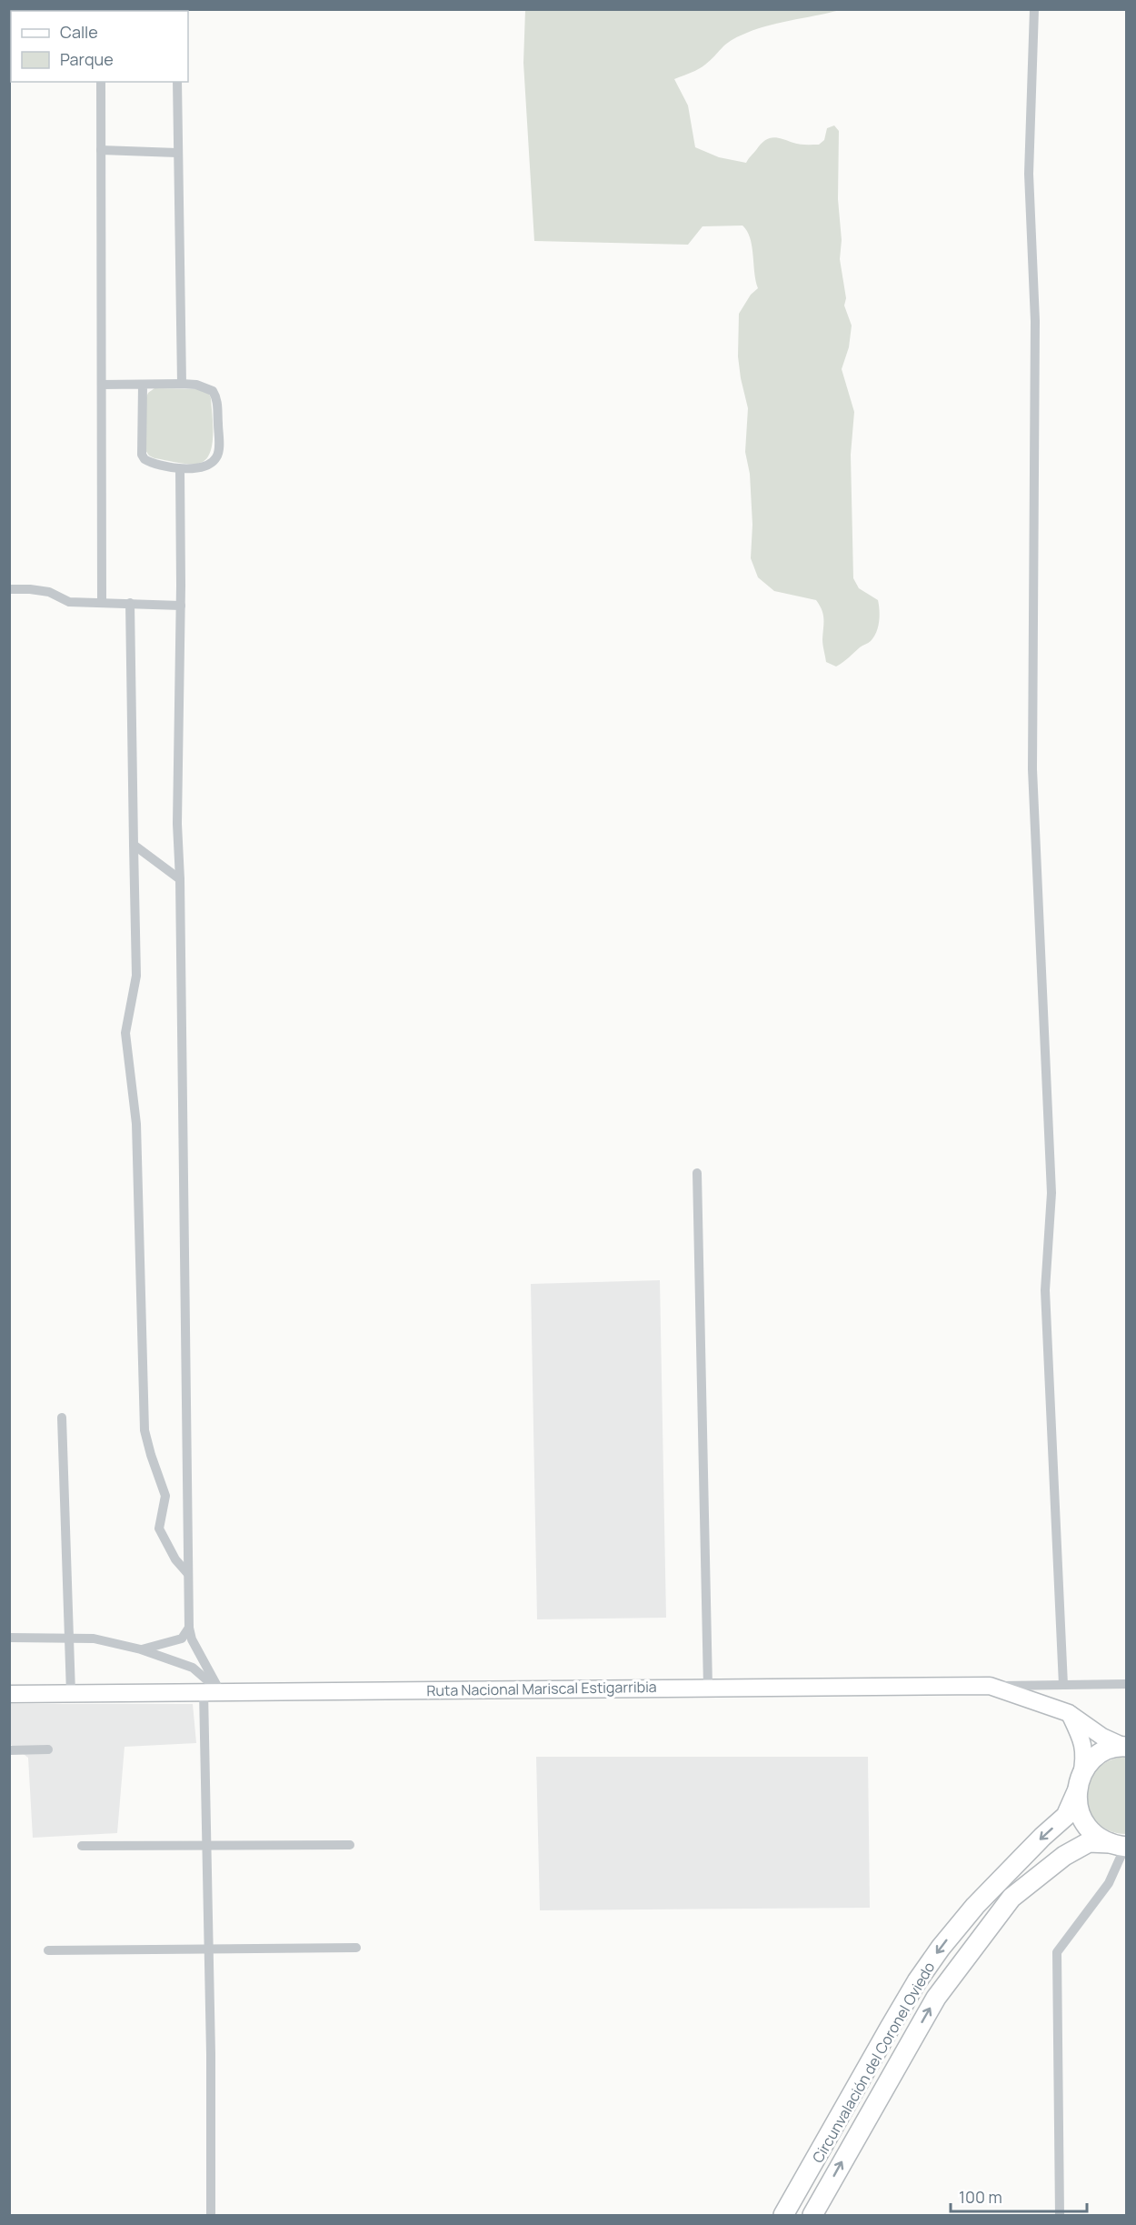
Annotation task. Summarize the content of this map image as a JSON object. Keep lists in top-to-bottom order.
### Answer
{
  "streets": {
    "highway": ["Circunvalación del Coronel Oviedo"],
    "main road": ["Ruta Nacional Mariscal Estigarribia"]
  },
  "crossings": [
    ["Ruta Nacional Mariscal Estigarribia", "Circunvalación del Coronel Oviedo"]
  ],
  "legend": ["Calle", "Parque"],
  "scale_bar": "100 m"
}
